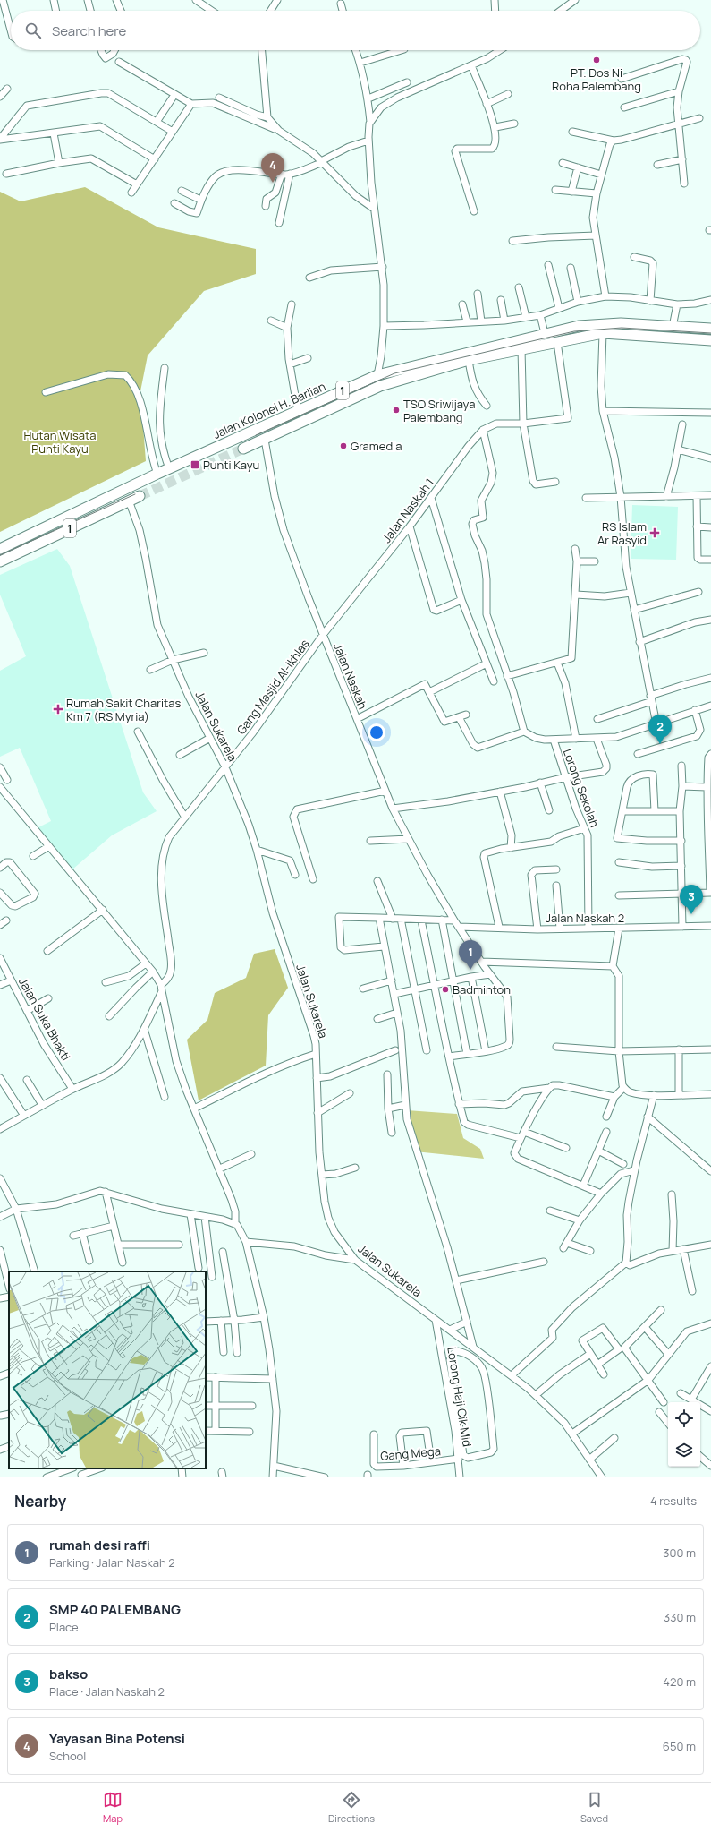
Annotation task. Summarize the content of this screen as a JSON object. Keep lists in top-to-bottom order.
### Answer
{
  "streets": {
    "highway": ["1", "Jalan Kolonel H. Barlian"],
    "street": [
      "Jalan Naskah 1",
      "Jalan Naskah",
      "Gang Masjid Al-Ikhlas",
      "Jalan Sukarela",
      "Lorong Sekolah",
      "Jalan Naskah 2",
      "Jalan Suka Bhakti",
      "Lorong Haji Cik Mid",
      "Gang Mega"
    ]
  },
  "crossings": [
    ["1", "Jalan Naskah"],
    ["1", "Jalan Sukarela"],
    ["Jalan Naskah 1", "Jalan Naskah"],
    ["Jalan Naskah 1", "Gang Masjid Al-Ikhlas"],
    ["Jalan Naskah", "Gang Masjid Al-Ikhlas"],
    ["Jalan Naskah", "Jalan Naskah 2"],
    ["Gang Masjid Al-Ikhlas", "Jalan Sukarela"],
    ["Gang Masjid Al-Ikhlas", "Jalan Suka Bhakti"],
    ["Jalan Sukarela", "Lorong Haji Cik Mid"],
    ["Lorong Sekolah", "Jalan Naskah 2"],
    ["Lorong Haji Cik Mid", "Gang Mega"]
  ],
  "parks": ["Hutan Wisata Punti Kayu"],
  "places": {
    "other": [
      "PT. Dos Ni Roha Palembang",
      "TSO Sriwijaya Palembang",
      "Gramedia",
      "Badminton"
    ],
    "transit": ["Punti Kayu"],
    "health": ["RS Islam Ar Rasyid", "Rumah Sakit Charitas Km 7 (RS Myria)"]
  },
  "page": {
    "search": "Search here",
    "pins": [
      "4",
      "2",
      "3",
      "1"
    ],
    "heading": ["Nearby", "4 results"],
    "list": [
      {
        "mark": "1",
        "name": "rumah desi raffi",
        "note": "Parking · Jalan Naskah 2",
        "value": "300 m"
      },
      {
        "mark": "2",
        "name": "SMP 40 PALEMBANG",
        "note": "Place",
        "value": "330 m"
      },
      {
        "mark": "3",
        "name": "bakso",
        "note": "Place · Jalan Naskah 2",
        "value": "420 m"
      },
      {
        "mark": "4",
        "name": "Yayasan Bina Potensi",
        "note": "School",
        "value": "650 m"
      }
    ],
    "nav": ["Map", "Directions", "Saved"]
  }
}
